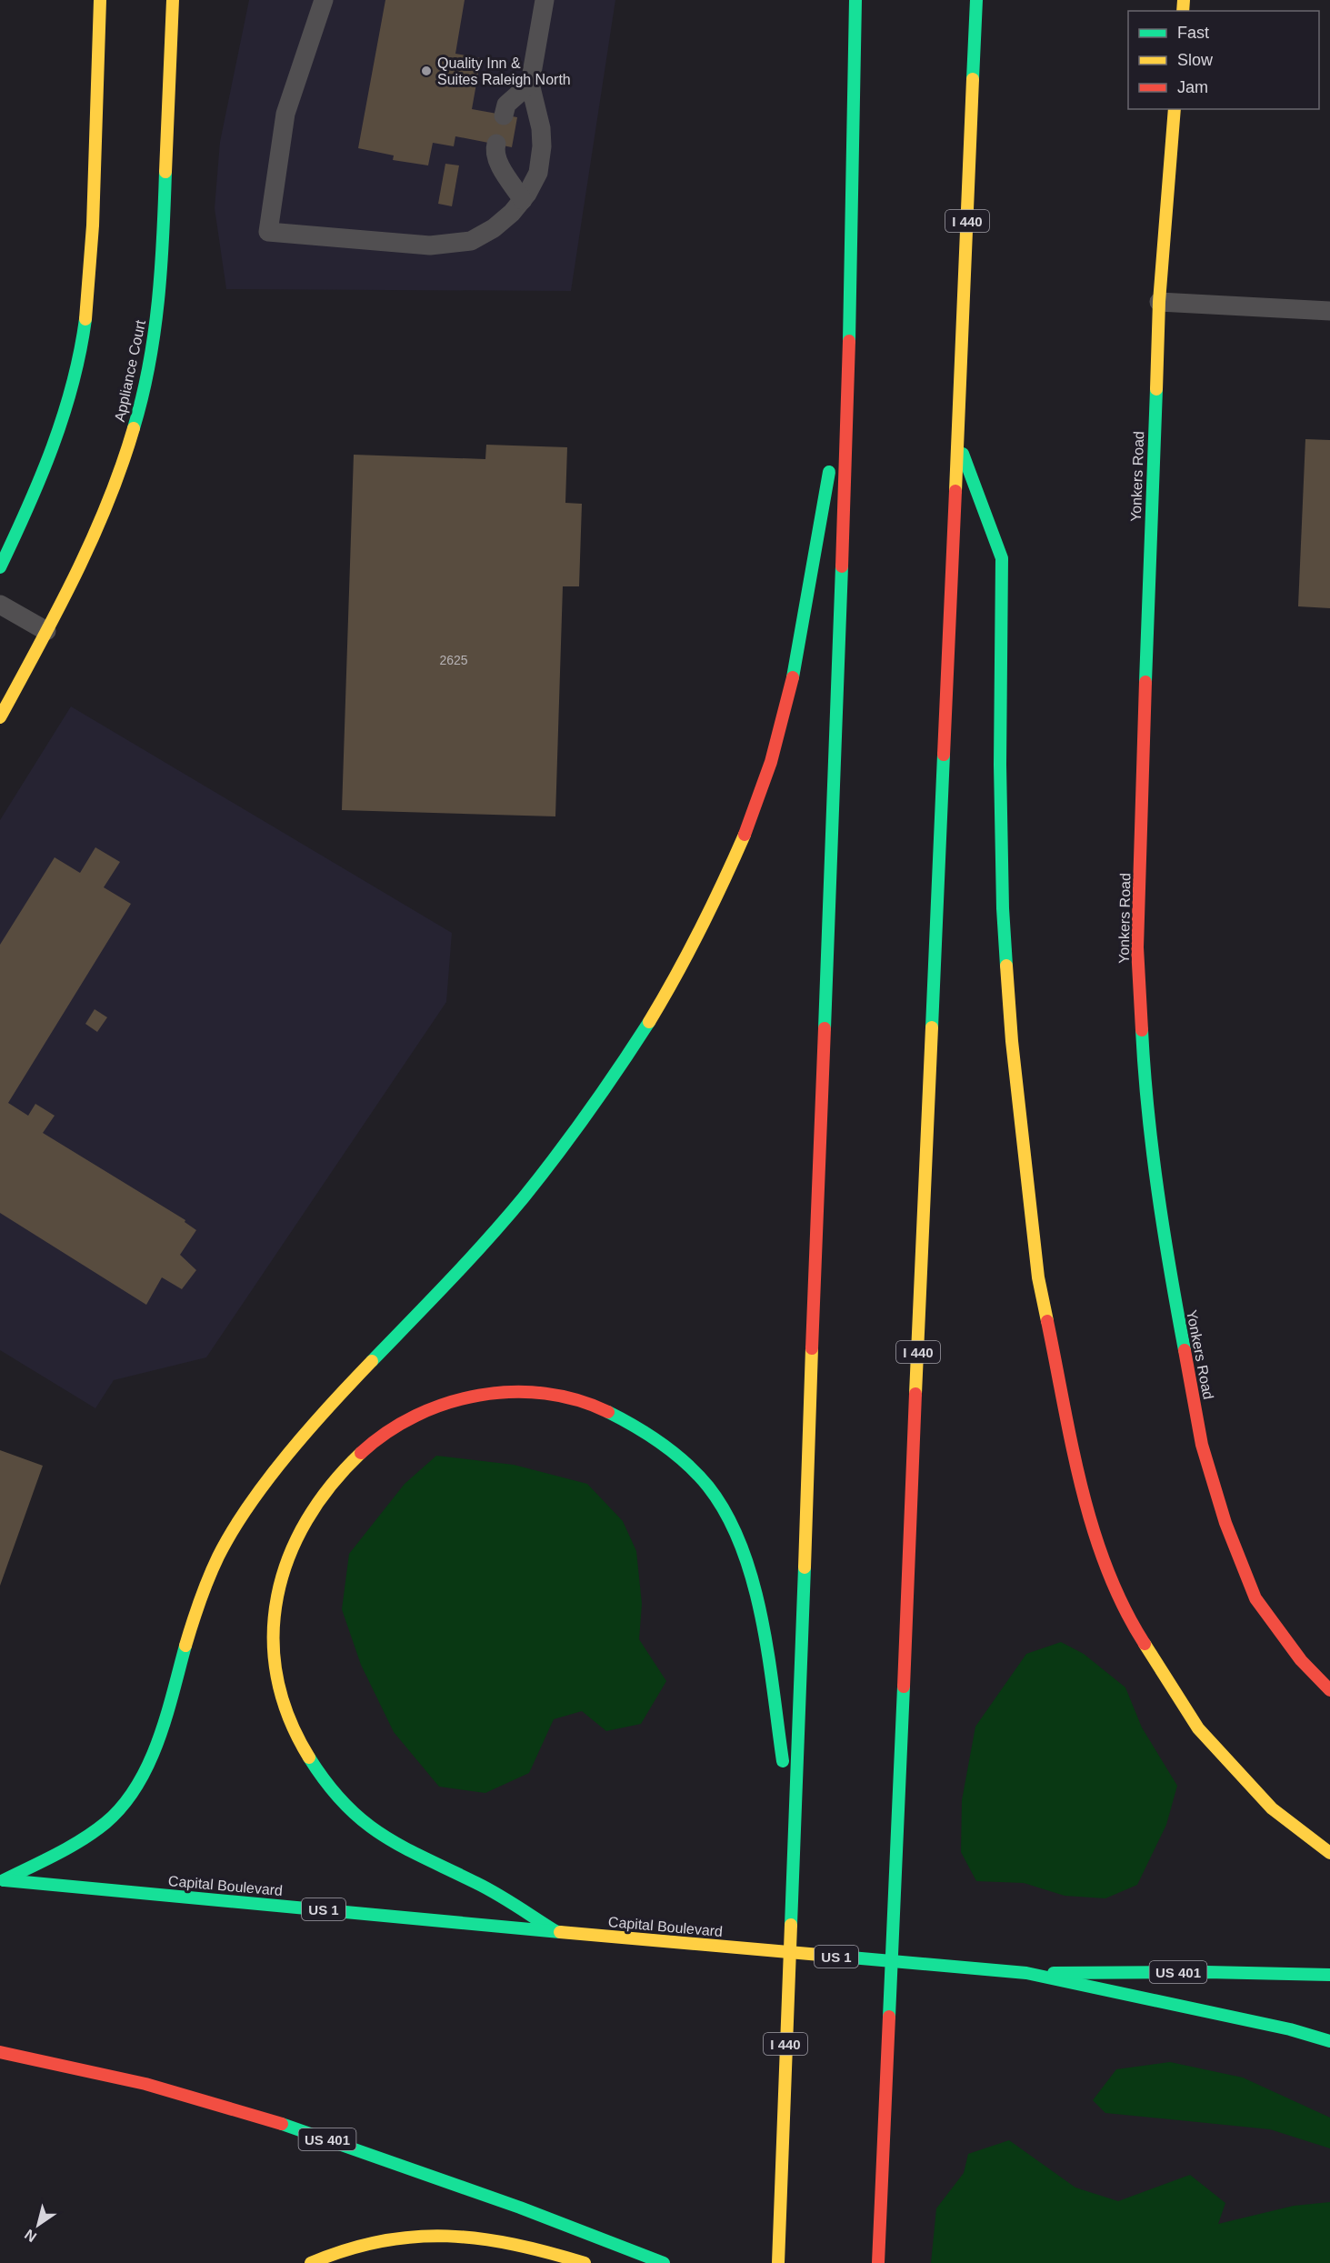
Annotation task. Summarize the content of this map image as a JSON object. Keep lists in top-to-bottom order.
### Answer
{
  "streets": {
    "main road": [
      "I 440",
      "Appliance Court",
      "Yonkers Road",
      "Capital Boulevard",
      "US 1",
      "US 401"
    ]
  },
  "crossings": [
    ["Capital Boulevard", "US 1"]
  ],
  "places": ["Quality Inn & Suites Raleigh North"],
  "house_numbers": ["2625"],
  "legend": ["Fast", "Slow", "Jam"],
  "north": "bottom left"
}
